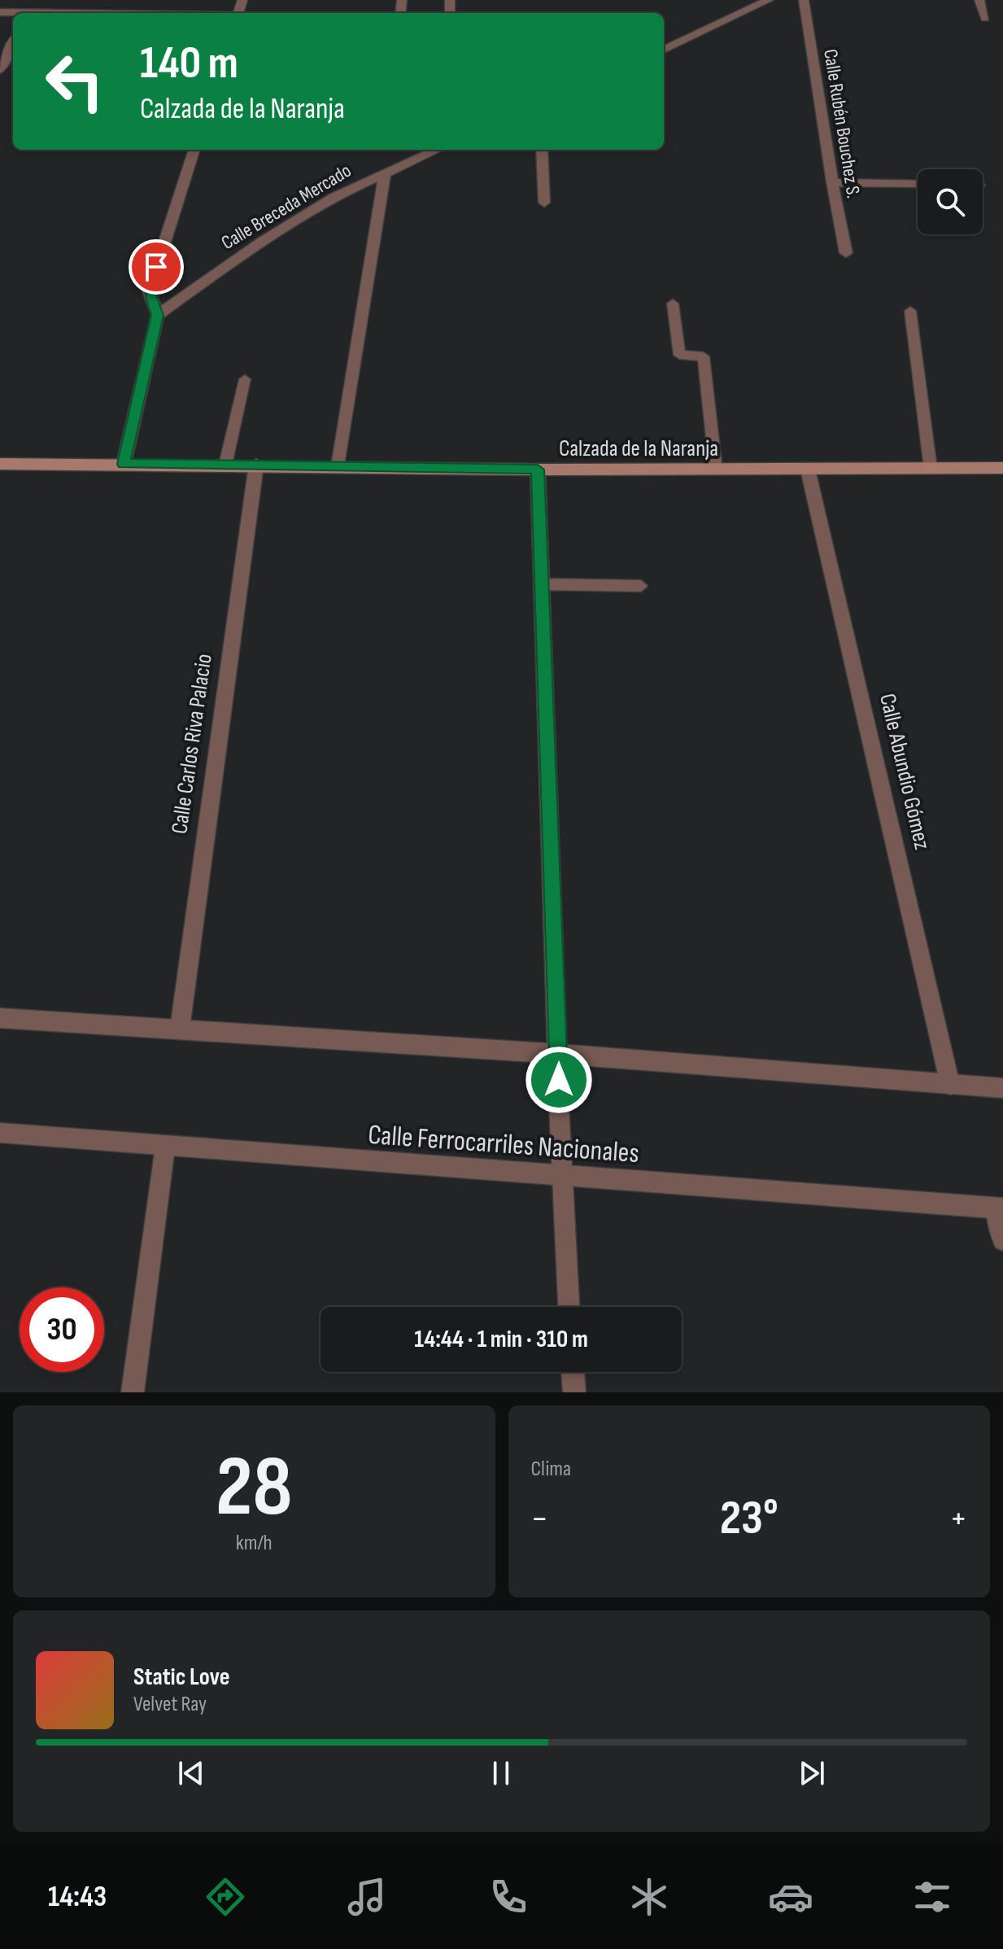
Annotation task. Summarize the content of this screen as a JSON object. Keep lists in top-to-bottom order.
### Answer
{
  "streets": {
    "main road": ["Calzada de la Naranja"],
    "street": [
      "Calle Rubén Bouchez S.",
      "Calle Breceda Mercado",
      "Calle Carlos Riva Palacio",
      "Calle Abundio Gómez",
      "Calle Ferrocarriles Nacionales"
    ]
  },
  "crossings": [
    ["Calzada de la Naranja", "Calle Carlos Riva Palacio"],
    ["Calzada de la Naranja", "Calle Abundio Gómez"]
  ],
  "page": {
    "turn": ["140 m", "Calzada de la Naranja"],
    "limit": "30",
    "trip": "14:44 · 1 min · 310 m",
    "tile": [
      ["28", "km/h"],
      "Clima"
    ],
    "heat": ["−", "23°", "+"],
    "song": ["Static Love", "Velvet Ray"],
    "tabs": "14:43"
  }
}
